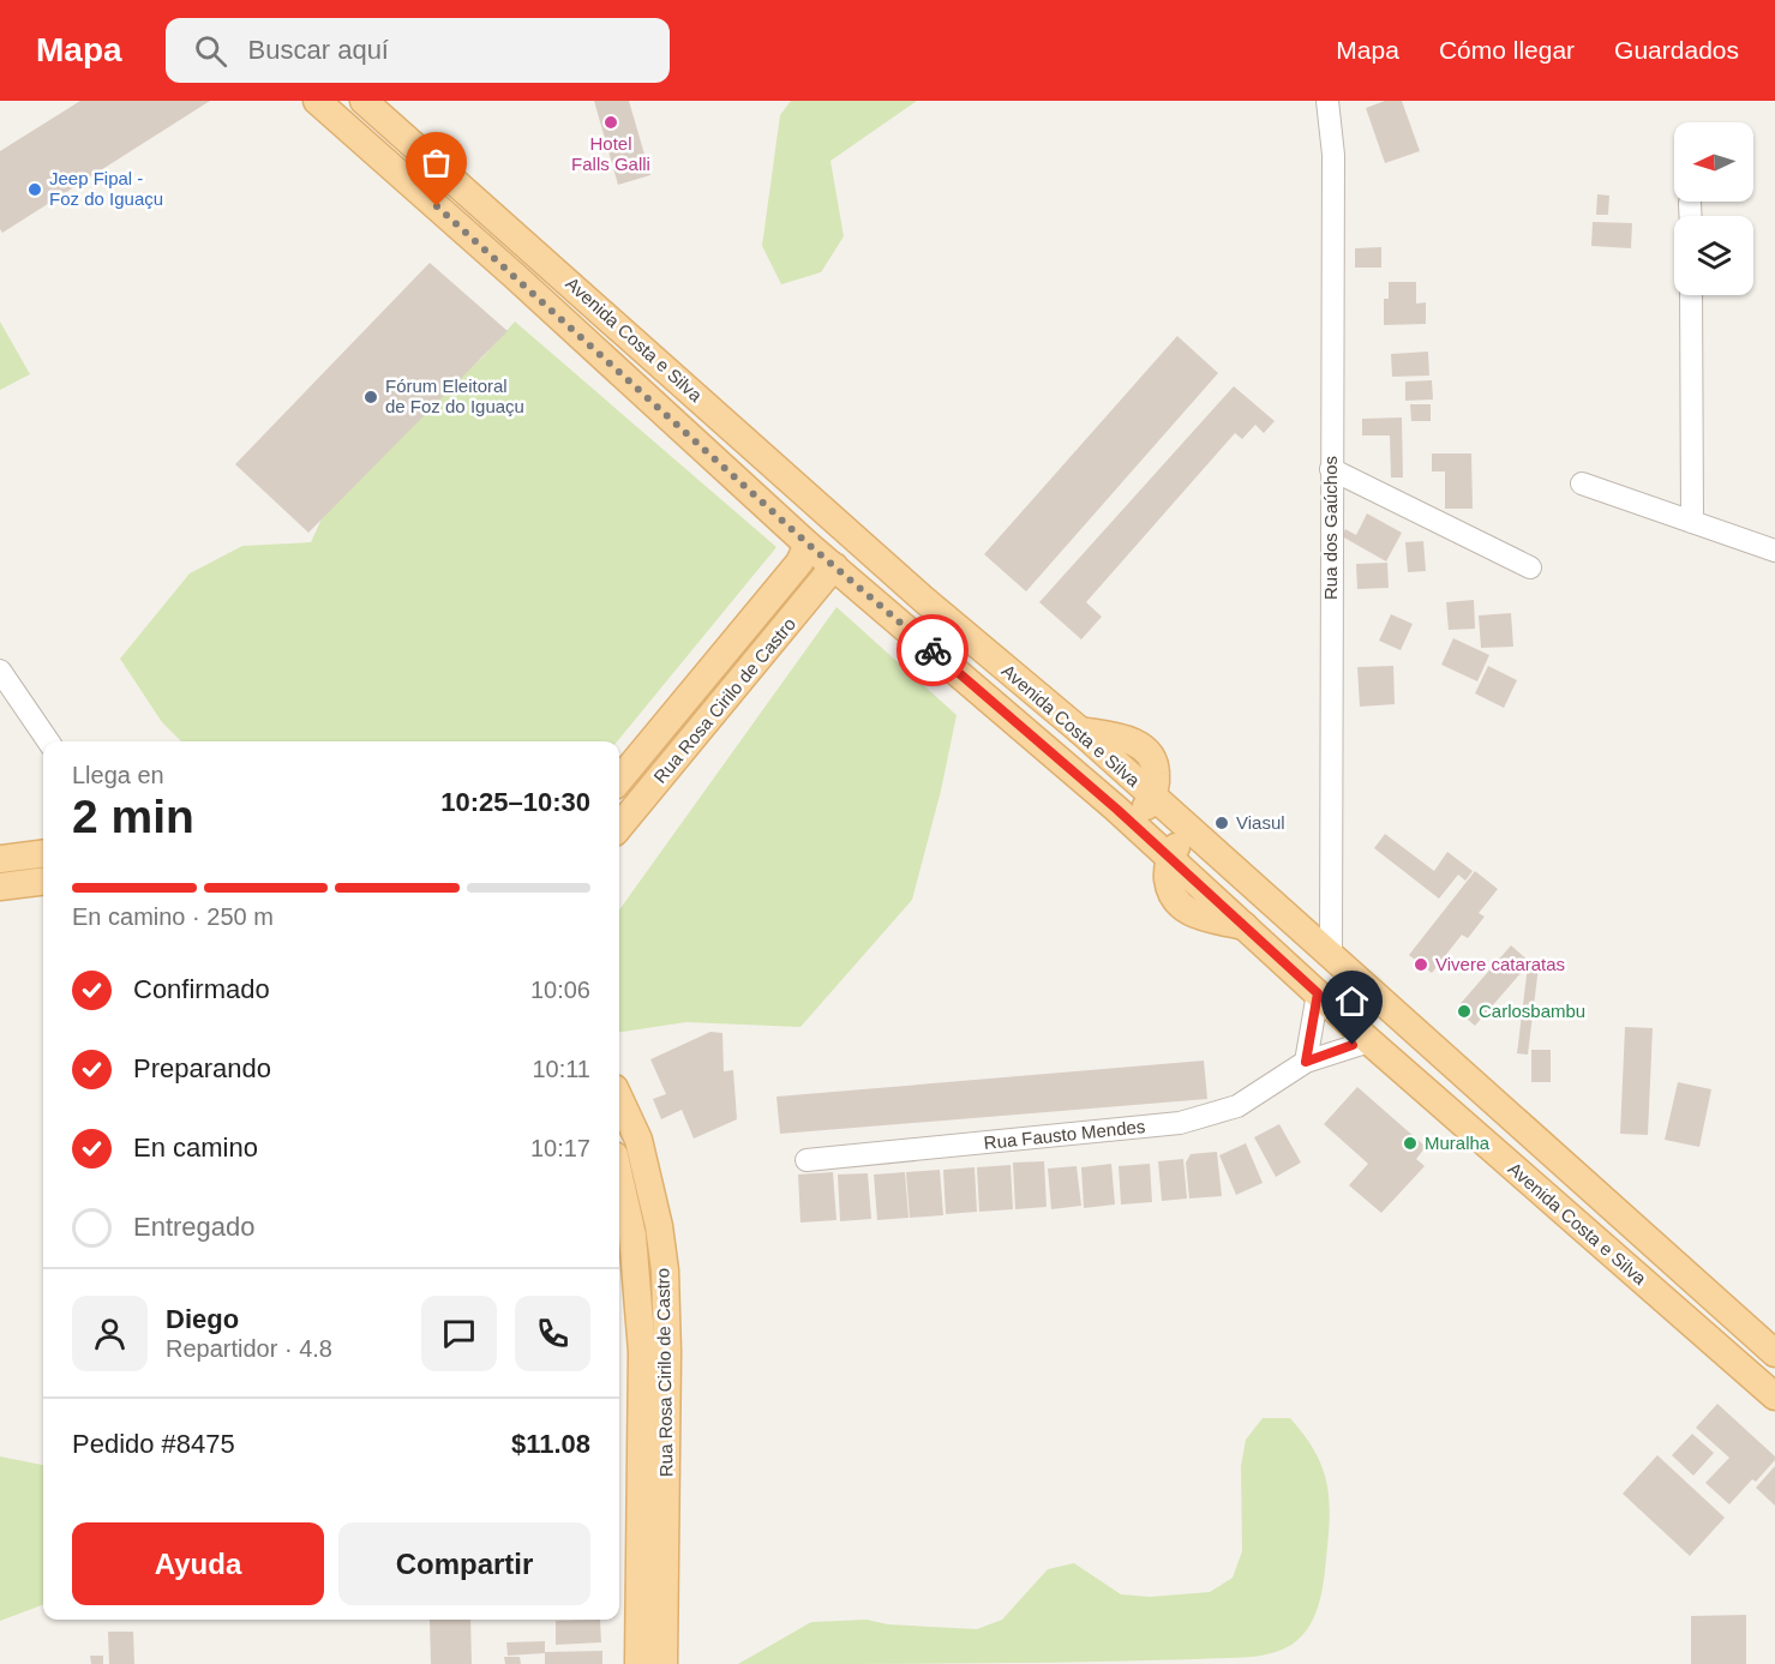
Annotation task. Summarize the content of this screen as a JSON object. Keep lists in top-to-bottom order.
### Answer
{
  "streets": {
    "main road": ["Avenida Costa e Silva", "Rua Rosa Cirilo de Castro"],
    "street": ["Rua dos Gaúchos", "Rua Fausto Mendes"]
  },
  "crossings": [
    ["Avenida Costa e Silva", "Rua dos Gaúchos"],
    ["Avenida Costa e Silva", "Rua Rosa Cirilo de Castro"],
    ["Avenida Costa e Silva", "Rua Fausto Mendes"]
  ],
  "places": [
    "Hotel Falls Galli",
    "Jeep Fipal - Foz do Iguaçu",
    "Fórum Eleitoral de Foz do Iguaçu",
    "Viasul",
    "Vivere cataratas",
    "Carlosbambu",
    "Muralha"
  ],
  "north": "left",
  "page": {
    "header": "Mapa",
    "search": "Buscar aquí",
    "nav": ["Mapa", "Cómo llegar", "Guardados"],
    "heading": ["2 min", "Llega en", "10:25–10:30"],
    "panel": [
      "Diego",
      "Repartidor · 4.8",
      "Pedido #8475",
      "$11.08"
    ],
    "bar": "En camino · 250 m",
    "list": [
      ["Confirmado", "10:06"],
      ["Preparando", "10:11"],
      ["En camino", "10:17"],
      "Entregado"
    ],
    "buttons": ["Ayuda", "Compartir"]
  }
}
